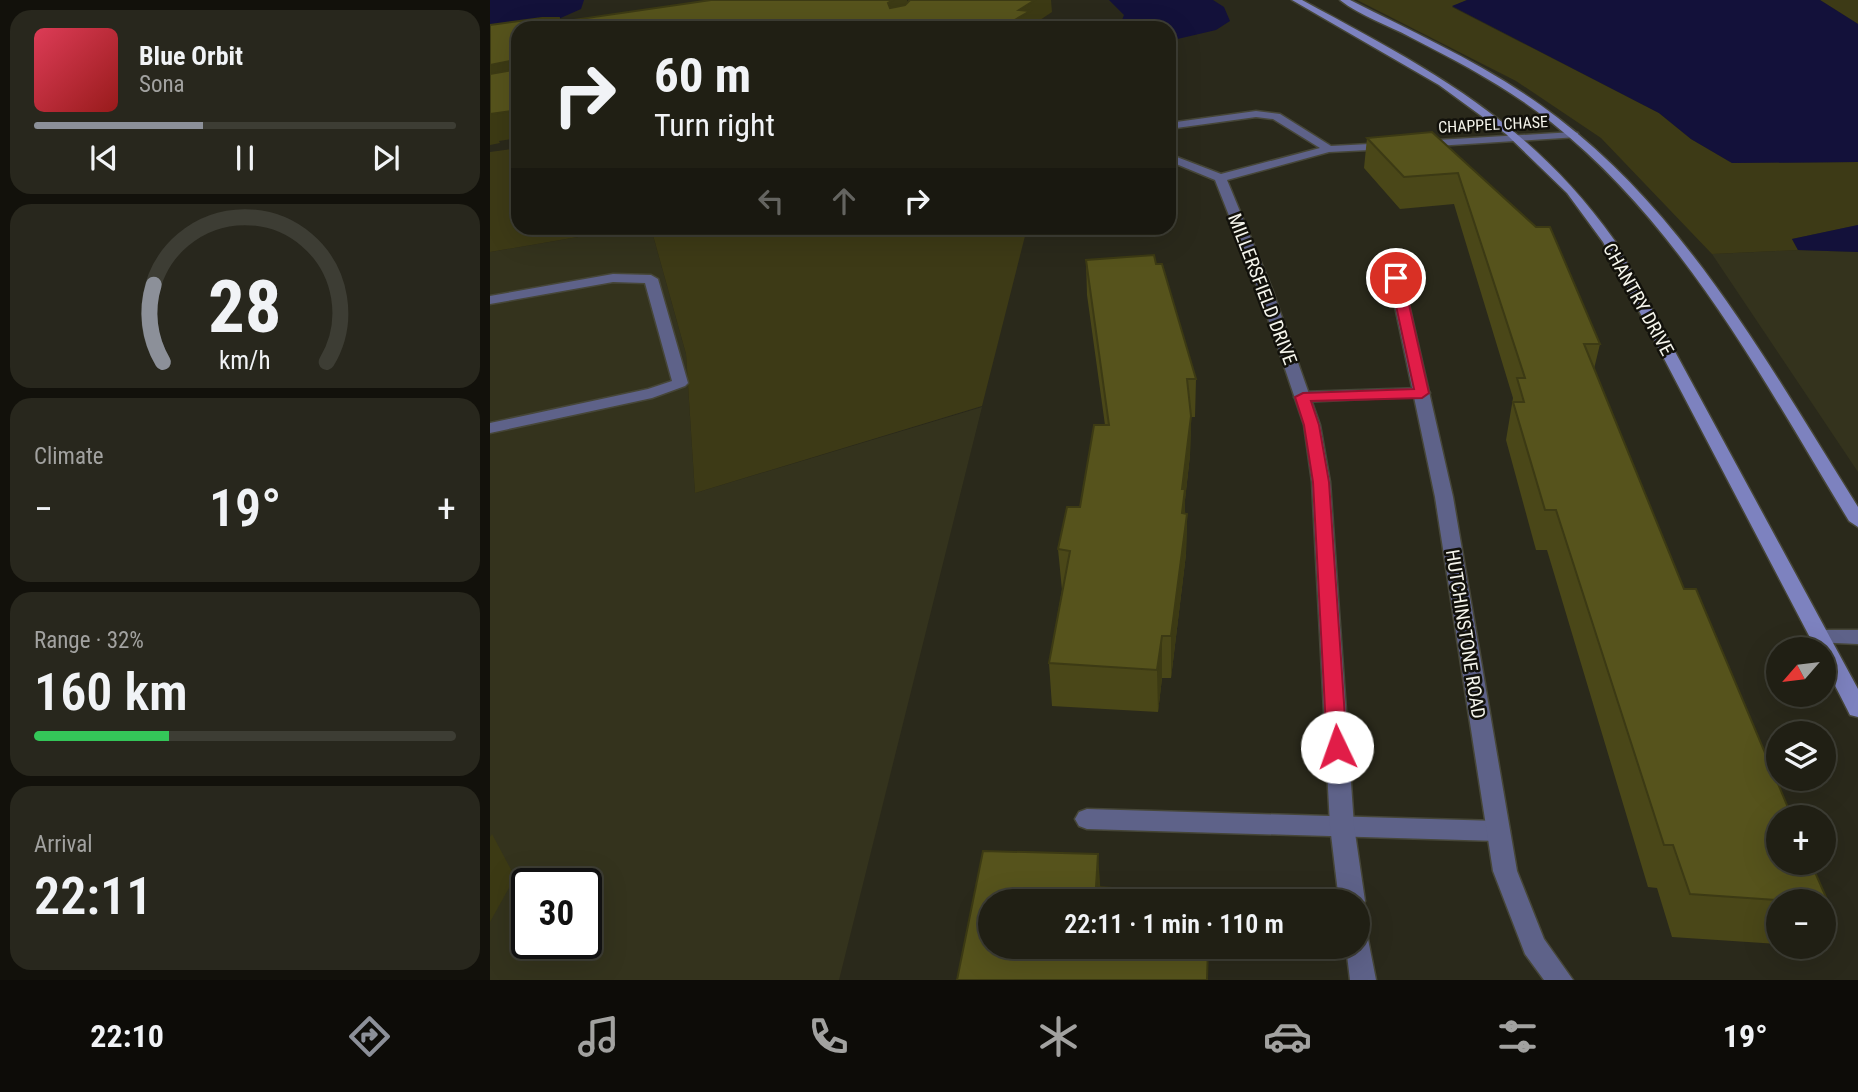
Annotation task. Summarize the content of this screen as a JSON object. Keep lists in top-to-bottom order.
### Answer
{
  "streets": {
    "street": [
      "CHAPPEL CHASE",
      "MILLERSFIELD DRIVE",
      "CHANTRY DRIVE",
      "HUTCHINSTONE ROAD"
    ]
  },
  "crossings": [
    ["CHAPPEL CHASE", "CHANTRY DRIVE"]
  ],
  "north": "bottom left",
  "page": {
    "turn": ["60 m", "Turn right"],
    "song": ["Blue Orbit", "Sona"],
    "tile": [
      "Climate",
      ["Range · 32%", "160 km"],
      ["Arrival", "22:11"]
    ],
    "heat": ["−", "19°", "+"],
    "map_buttons": ["+", "−"],
    "limit": "30",
    "trip": "22:11 · 1 min · 110 m",
    "tabs": ["22:10", "19°"],
    "gauge": ["28", "km/h"]
  }
}
